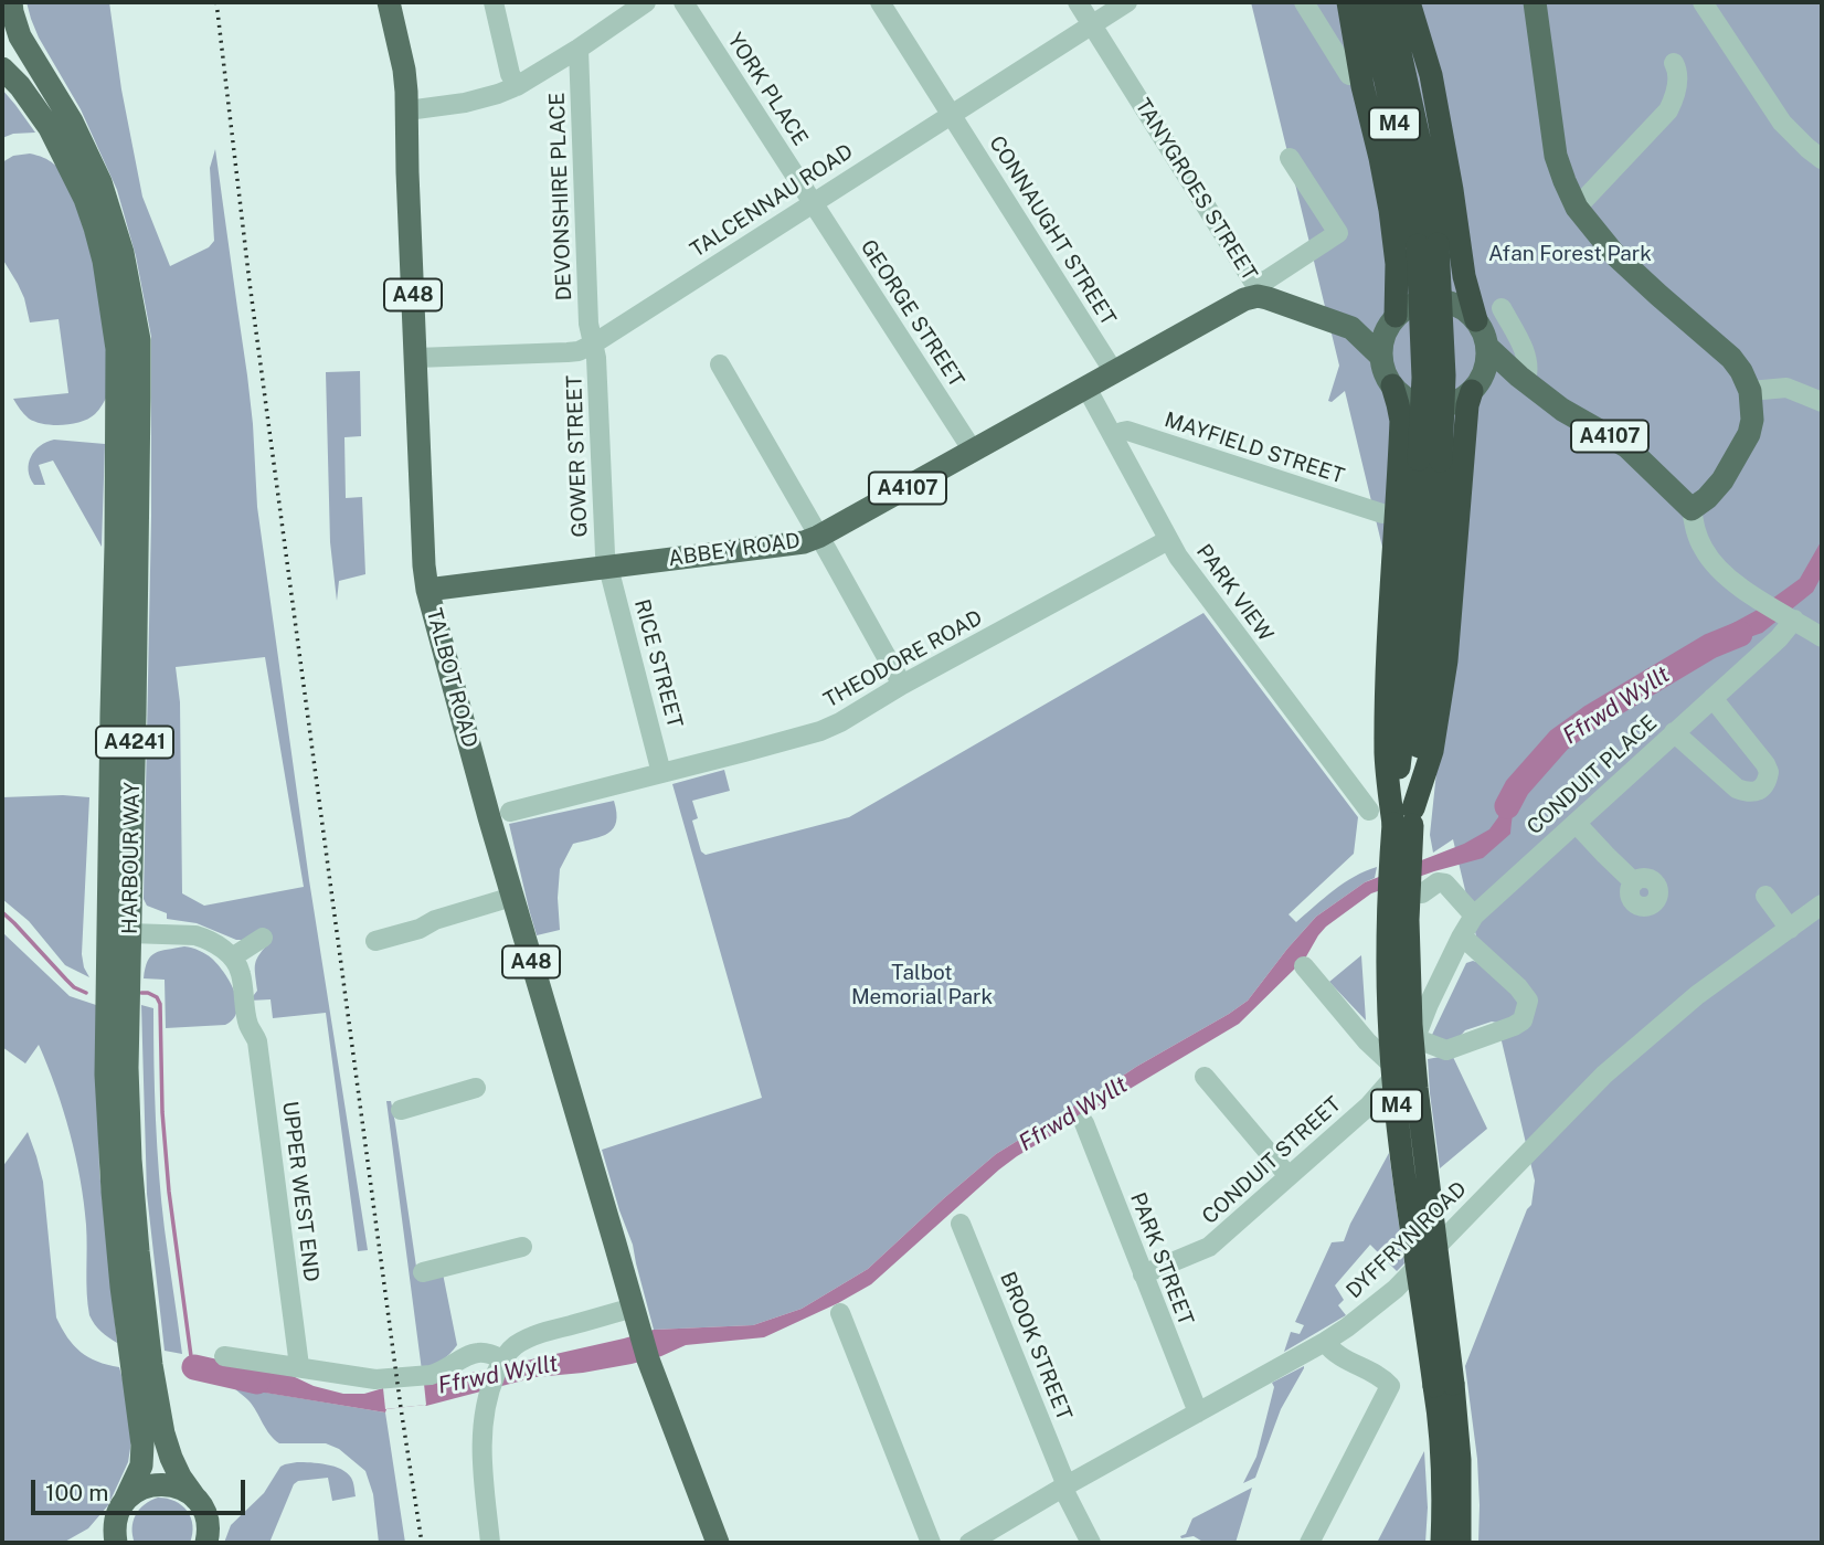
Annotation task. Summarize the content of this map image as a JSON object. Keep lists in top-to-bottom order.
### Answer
{
  "streets": {
    "highway": ["M4"],
    "main road": [
      "TANYGROES STREET",
      "A48",
      "A4107",
      "ABBEY ROAD",
      "TALBOT ROAD",
      "A4241",
      "HARBOUR WAY"
    ],
    "street": [
      "YORK PLACE",
      "DEVONSHIRE PLACE",
      "TALCENNAU ROAD",
      "CONNAUGHT STREET",
      "GEORGE STREET",
      "MAYFIELD STREET",
      "GOWER STREET",
      "PARK VIEW",
      "THEODORE ROAD",
      "RICE STREET",
      "CONDUIT PLACE",
      "CONDUIT STREET",
      "UPPER WEST END",
      "DYFFRYN ROAD",
      "PARK STREET",
      "BROOK STREET"
    ]
  },
  "crossings": [
    ["YORK PLACE", "TALCENNAU ROAD"],
    ["YORK PLACE", "GEORGE STREET"],
    ["TANYGROES STREET", "TALCENNAU ROAD"],
    ["TANYGROES STREET", "A4107"],
    ["TANYGROES STREET", "ABBEY ROAD"],
    ["DEVONSHIRE PLACE", "TALCENNAU ROAD"],
    ["DEVONSHIRE PLACE", "GOWER STREET"],
    ["TALCENNAU ROAD", "CONNAUGHT STREET"],
    ["TALCENNAU ROAD", "GEORGE STREET"],
    ["TALCENNAU ROAD", "GOWER STREET"],
    ["TALCENNAU ROAD", "TALBOT ROAD"],
    ["CONNAUGHT STREET", "ABBEY ROAD"],
    ["GEORGE STREET", "ABBEY ROAD"],
    ["MAYFIELD STREET", "PARK VIEW"],
    ["GOWER STREET", "ABBEY ROAD"],
    ["GOWER STREET", "RICE STREET"],
    ["ABBEY ROAD", "PARK VIEW"],
    ["ABBEY ROAD", "RICE STREET"],
    ["ABBEY ROAD", "TALBOT ROAD"],
    ["PARK VIEW", "THEODORE ROAD"],
    ["THEODORE ROAD", "RICE STREET"],
    ["A4241", "HARBOUR WAY"],
    ["CONDUIT PLACE", "CONDUIT STREET"],
    ["CONDUIT STREET", "PARK STREET"],
    ["DYFFRYN ROAD", "PARK STREET"],
    ["DYFFRYN ROAD", "BROOK STREET"]
  ],
  "water": ["Ffrwd Wyllt"],
  "parks": ["Afan Forest Park", "Talbot Memorial Park"],
  "scale_bar": "100 m"
}
